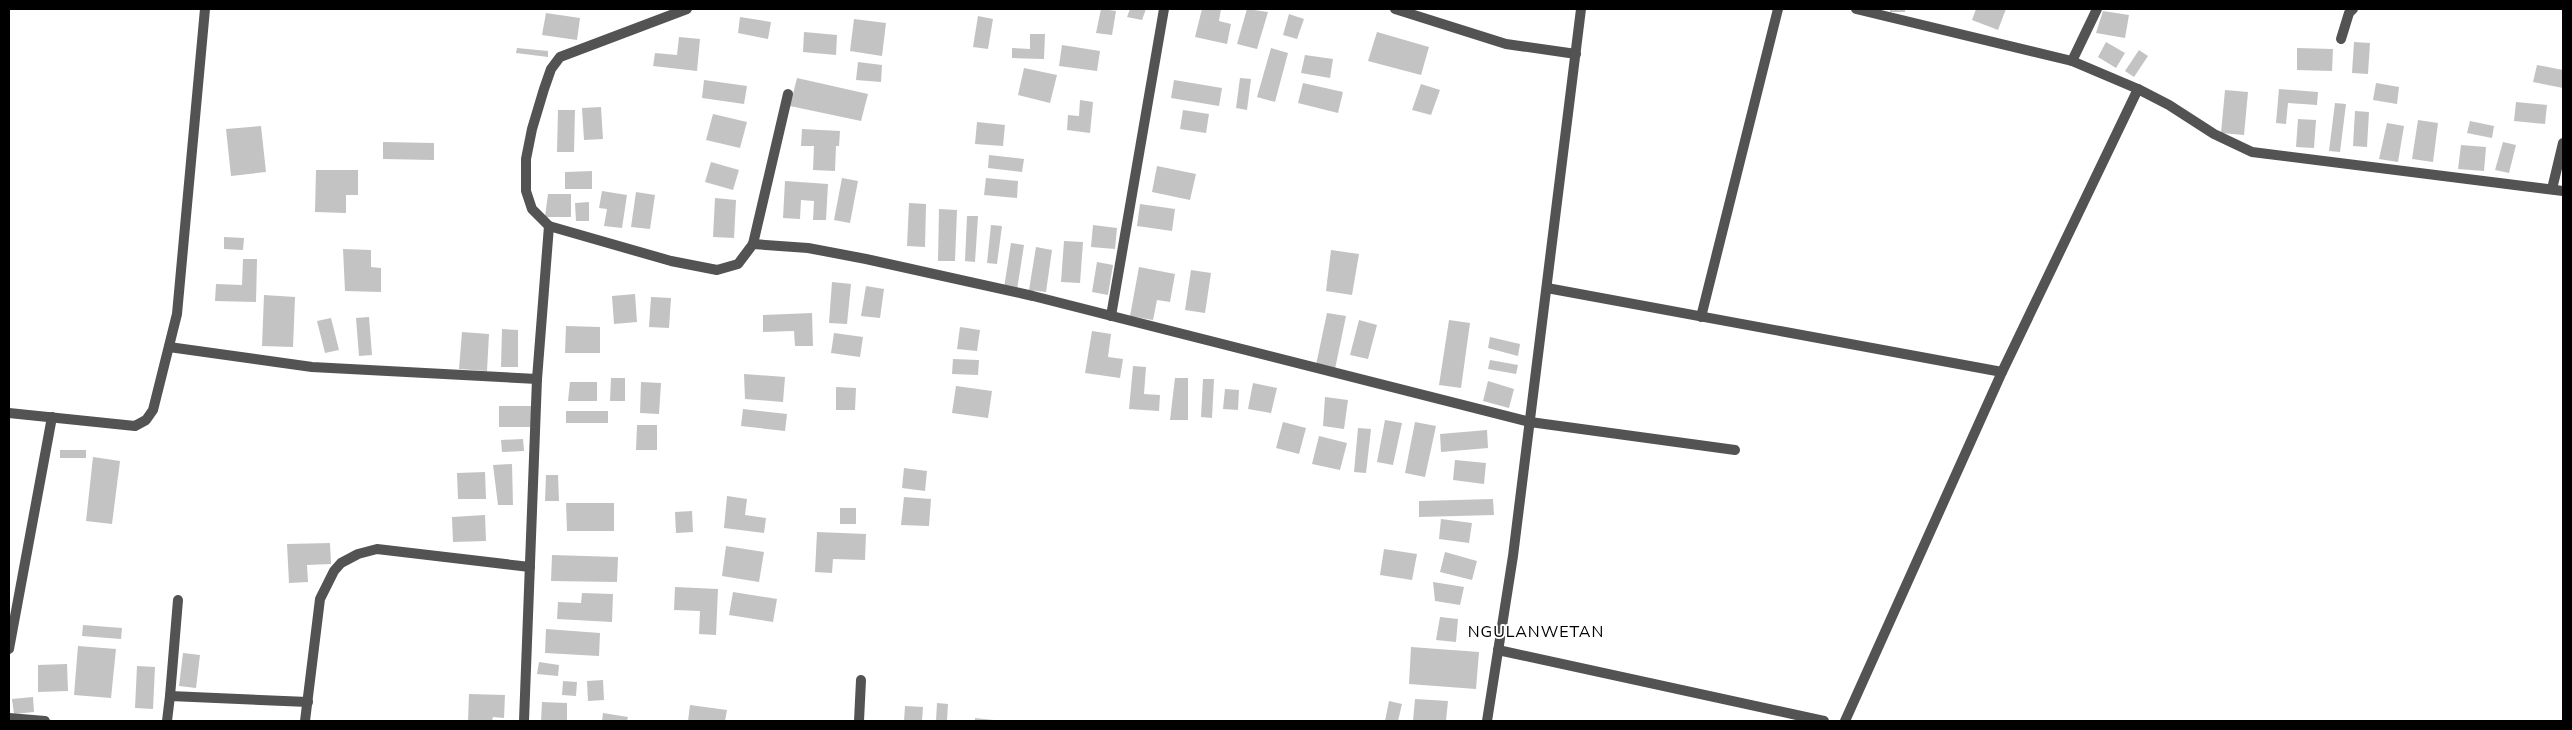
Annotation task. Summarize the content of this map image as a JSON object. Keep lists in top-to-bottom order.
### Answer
{
  "districts": ["NGULANWETAN"]
}
